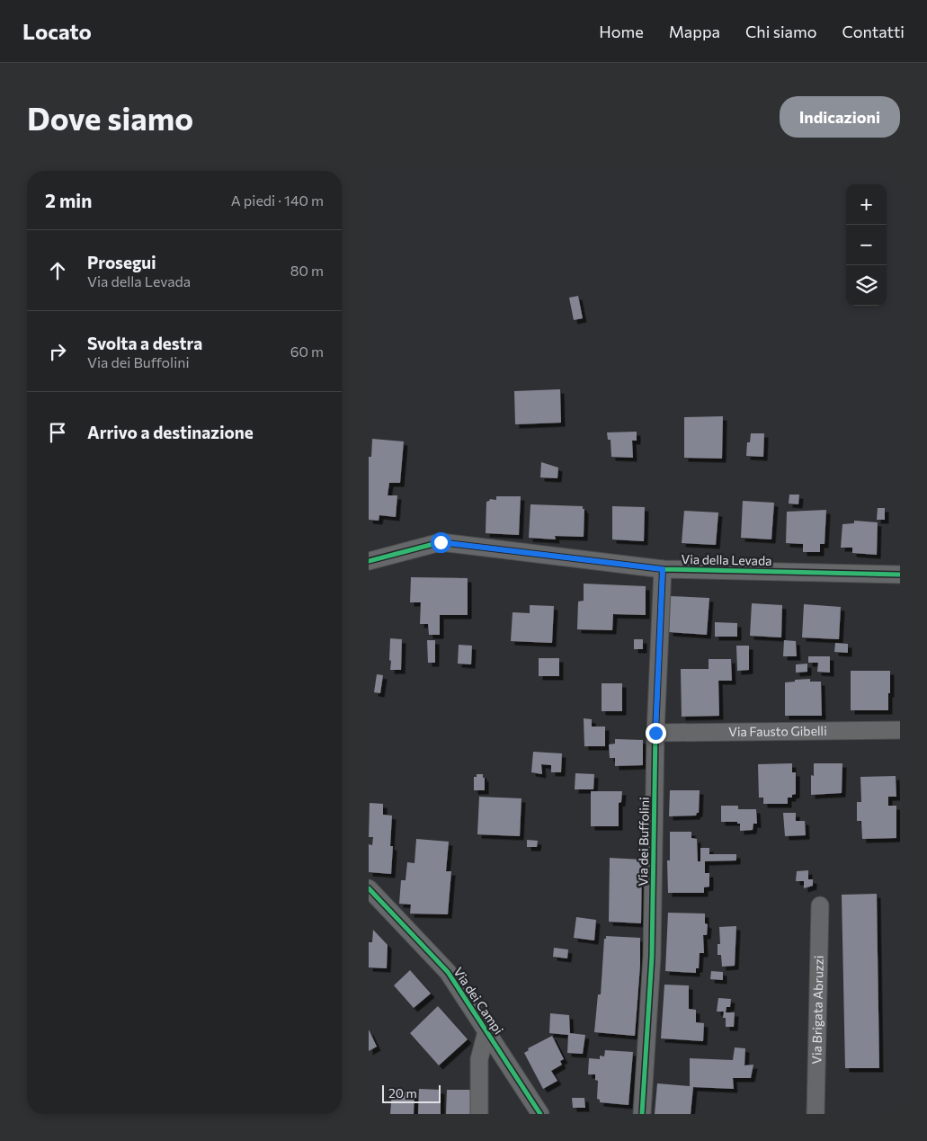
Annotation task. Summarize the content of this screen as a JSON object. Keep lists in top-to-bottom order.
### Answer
{
  "streets": {
    "street": [
      "Via della Levada",
      "Via Fausto Gibelli",
      "Via dei Buffolini",
      "Via dei Campi",
      "Via Brigata Abruzzi"
    ]
  },
  "crossings": [
    ["Via della Levada", "Via dei Buffolini"],
    ["Via Fausto Gibelli", "Via dei Buffolini"]
  ],
  "scale_bar": "20 m",
  "page": {
    "header": "Locato",
    "nav": [
      "Home",
      "Mappa",
      "Chi siamo",
      "Contatti"
    ],
    "buttons": "Indicazioni",
    "title": "Dove siamo",
    "heading": ["2 min", "A piedi · 140 m"],
    "map_buttons": ["+", "−"],
    "list": [
      ["Prosegui", "Via della Levada", "80 m"],
      ["Svolta a destra", "Via dei Buffolini", "60 m"],
      "Arrivo a destinazione"
    ],
    "scale": "20 m"
  }
}
